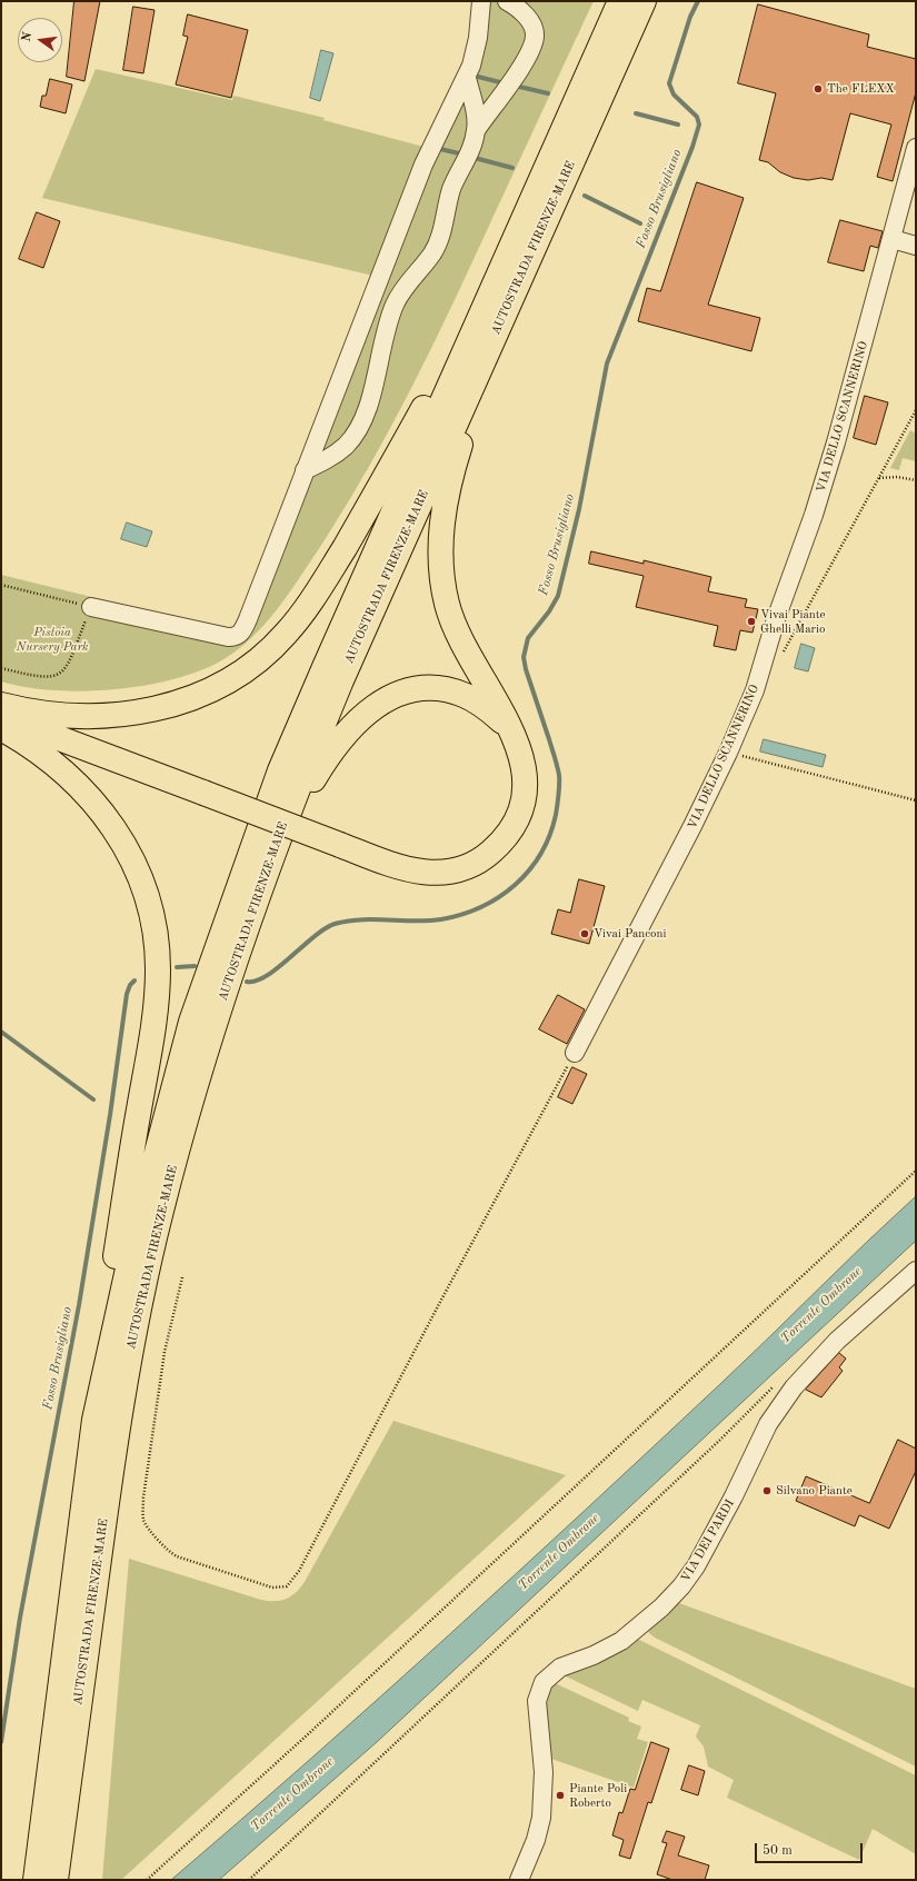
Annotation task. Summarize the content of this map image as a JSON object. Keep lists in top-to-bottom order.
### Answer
{
  "streets": {
    "highway": ["AUTOSTRADA FIRENZE-MARE"],
    "street": ["VIA DELLO SCANNERINO", "VIA DEI PARDI"]
  },
  "water": ["Fosso Brusigliano", "Torrente Ombrone"],
  "parks": ["Pistoia Nursery Park"],
  "places": [
    "The FLEXX",
    "Vivai Piante Ghelli Mario",
    "Vivai Panconi",
    "Silvano Piante",
    "Piante Poli Roberto"
  ],
  "scale_bar": "50 m",
  "north": "left"
}
